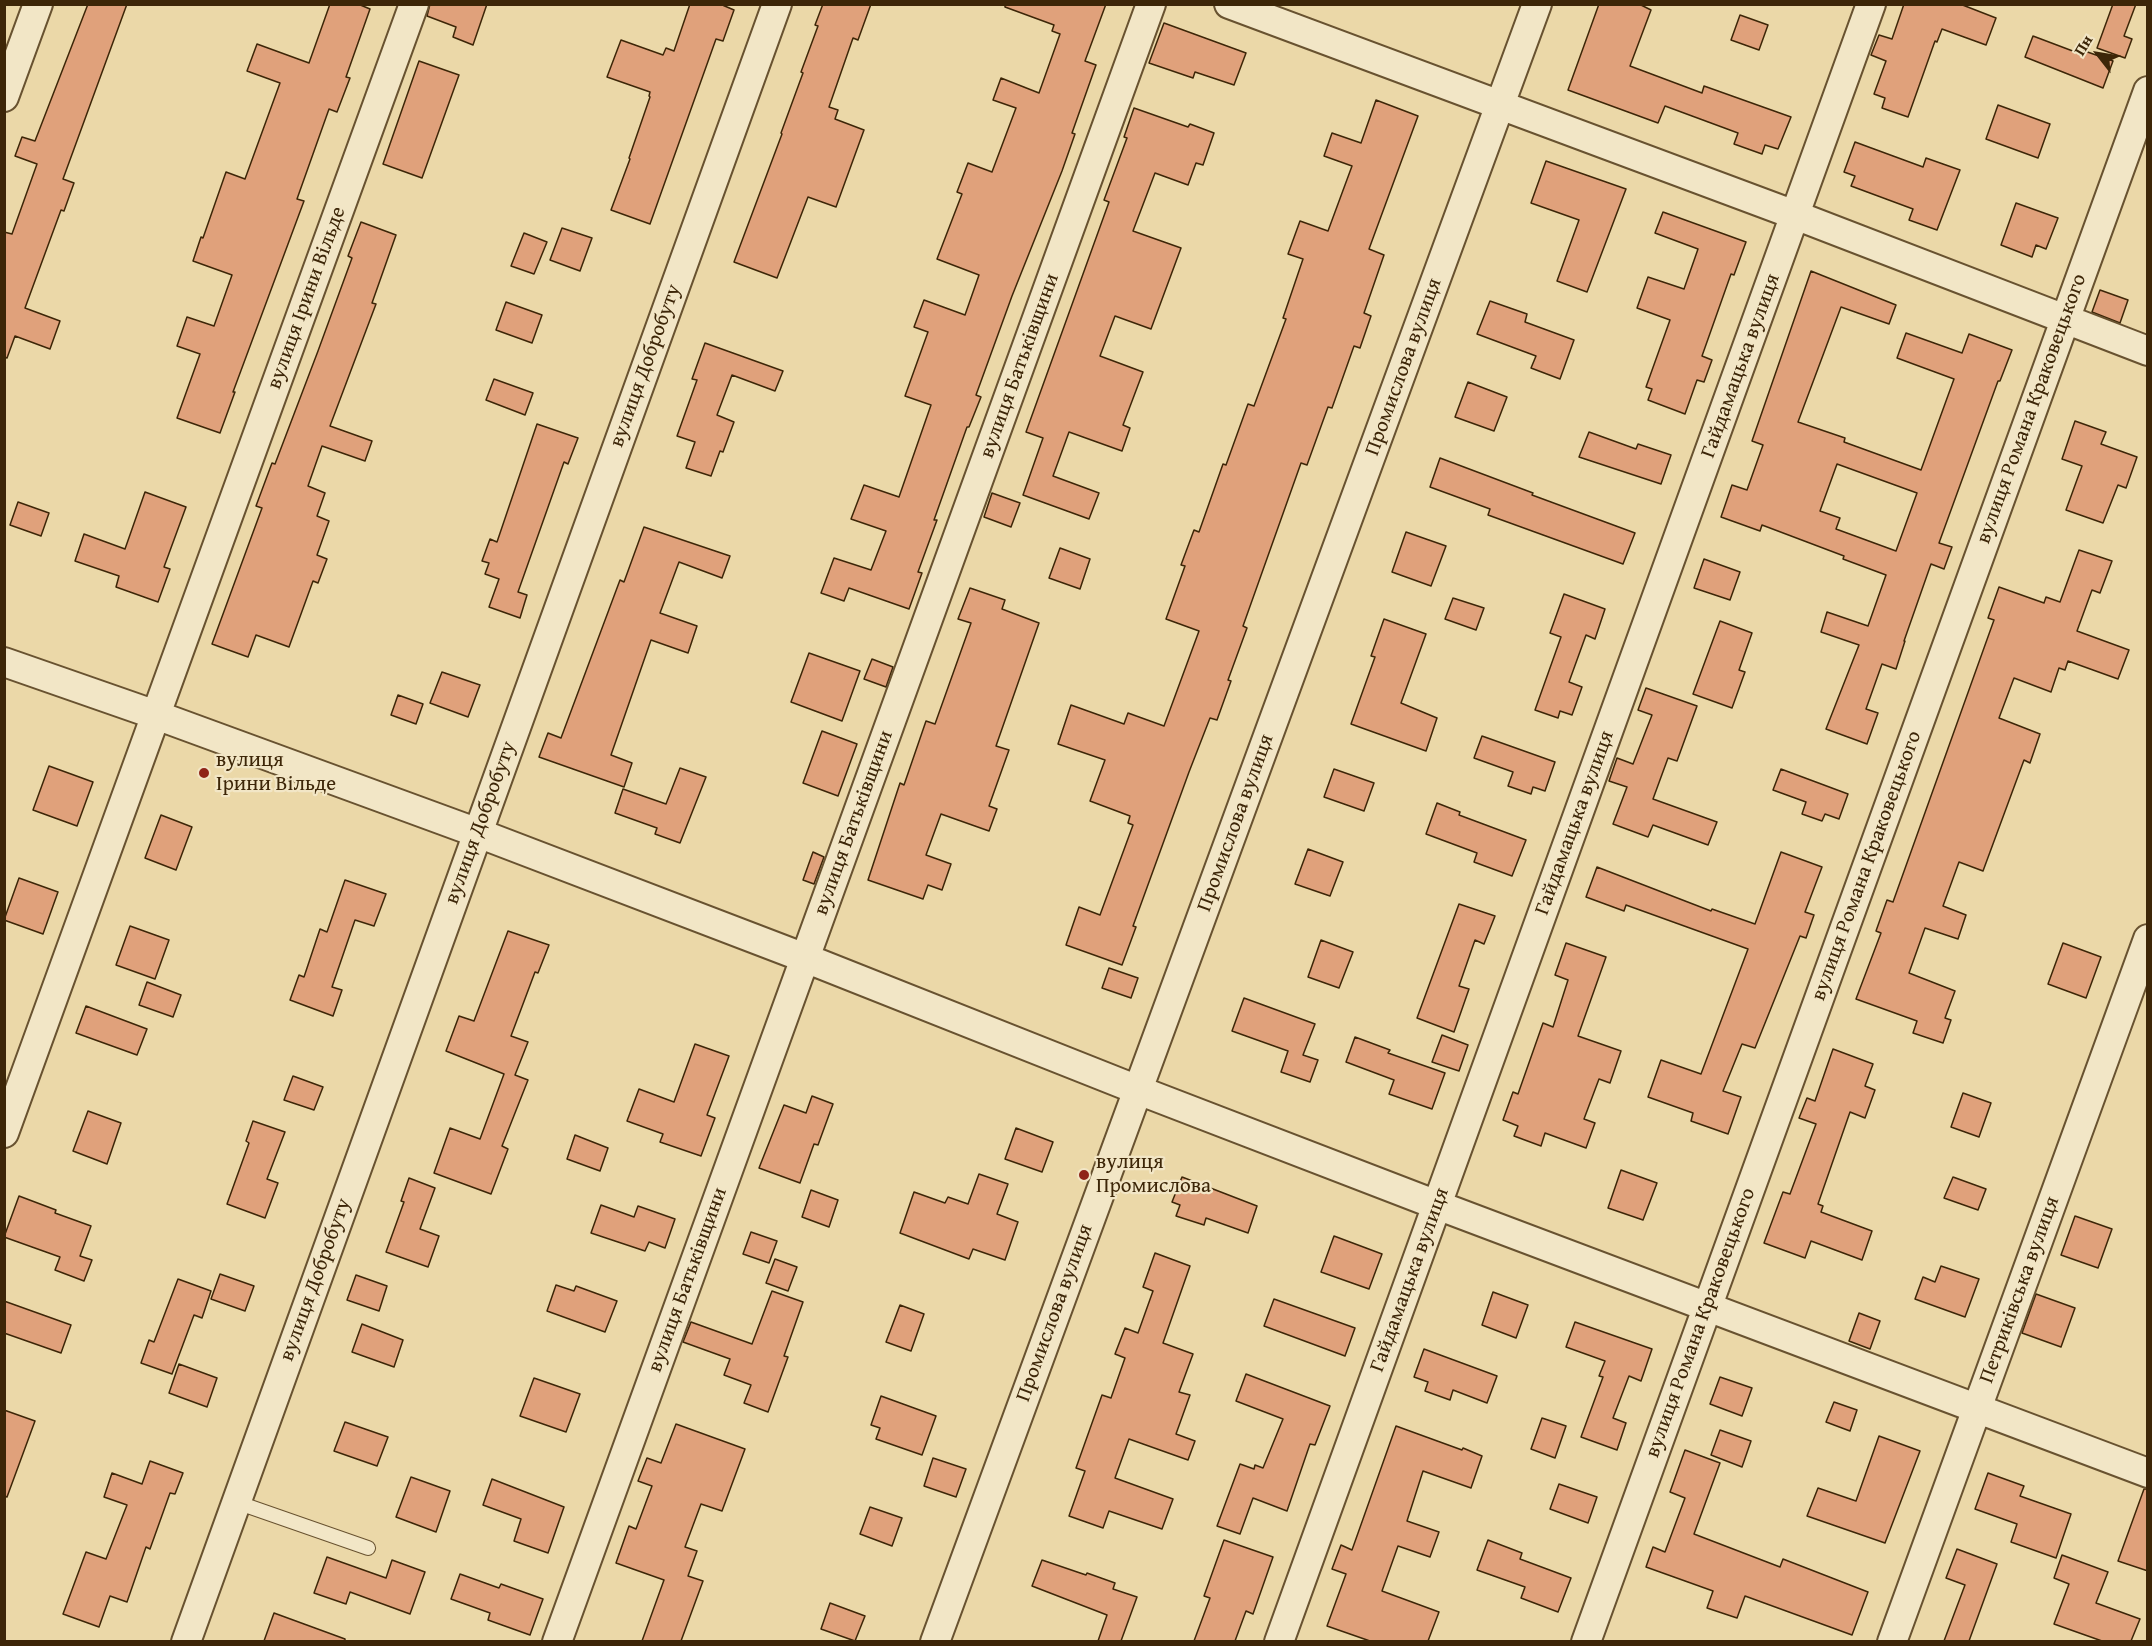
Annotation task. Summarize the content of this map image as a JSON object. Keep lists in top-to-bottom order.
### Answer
{
  "streets": {
    "street": [
      "вулиця Ірини Вільде",
      "вулиця Добробуту",
      "вулиця Батьківщини",
      "Гайдамацька вулиця",
      "Промислова вулиця",
      "вулиця Романа Краковецького",
      "Петриківська вулиця"
    ]
  },
  "places": ["вулиця Ірини Вільде", "вулиця Промислова"],
  "north": "top left"
}
